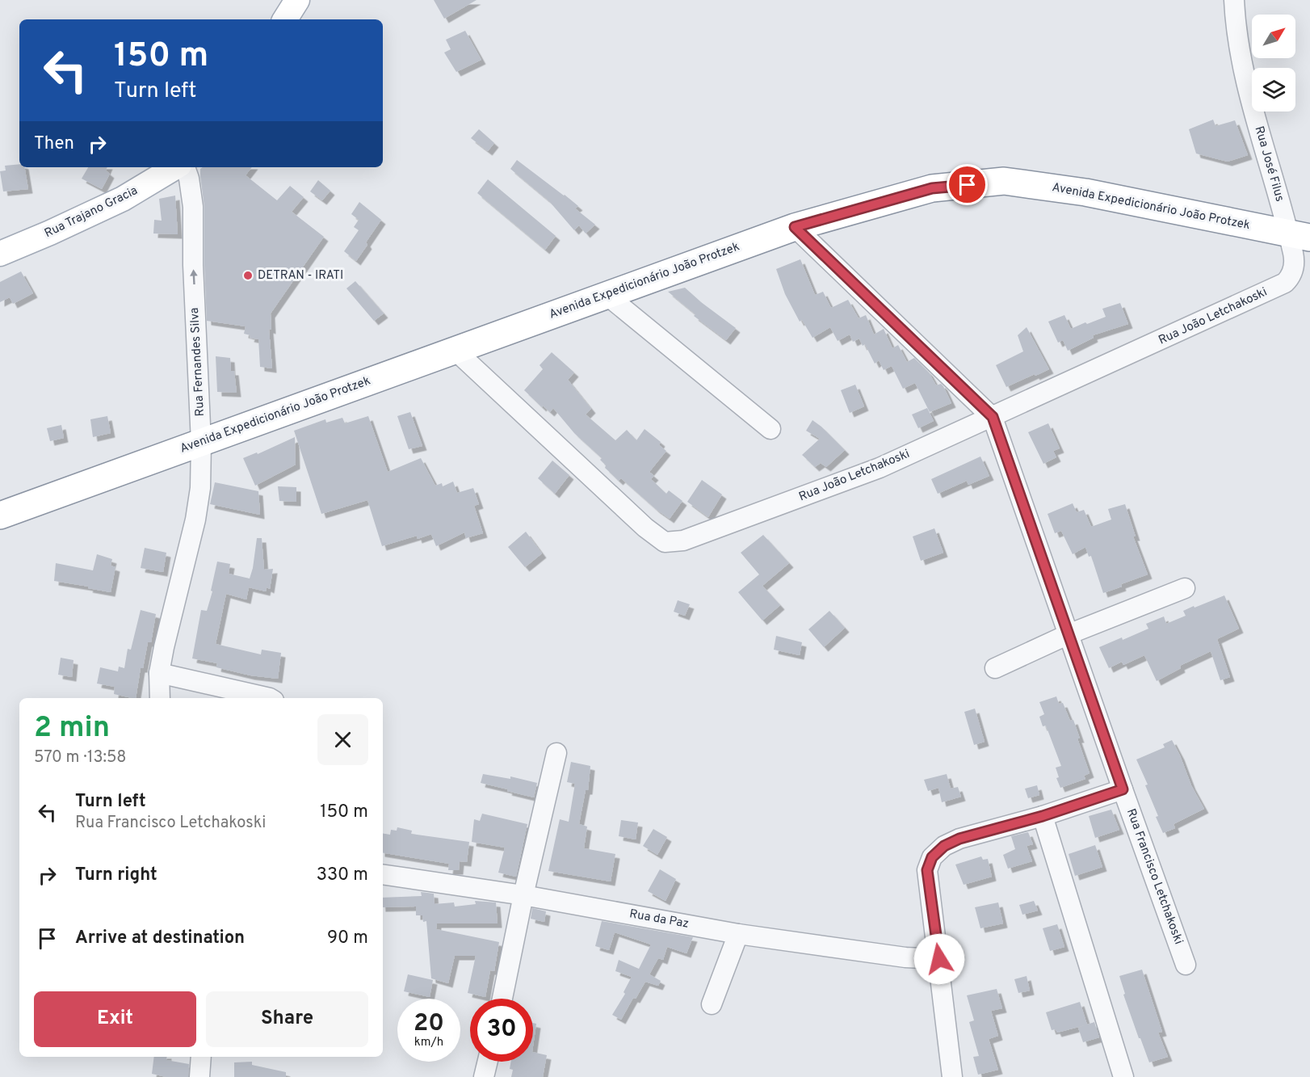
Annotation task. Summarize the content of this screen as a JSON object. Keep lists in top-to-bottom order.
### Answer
{
  "streets": {
    "highway": ["Avenida Expedicionário João Protzek"],
    "main road": ["Rua Trajano Gracia"],
    "street": [
      "Rua José Filus",
      "Rua João Letchakoski",
      "Rua Fernandes Silva",
      "Rua Francisco Letchakoski",
      "Rua da Paz"
    ]
  },
  "crossings": [
    ["Rua José Filus", "Avenida Expedicionário João Protzek"],
    ["Rua José Filus", "Rua João Letchakoski"],
    ["Avenida Expedicionário João Protzek", "Rua João Letchakoski"],
    ["Avenida Expedicionário João Protzek", "Rua Fernandes Silva"],
    ["Avenida Expedicionário João Protzek", "Rua Francisco Letchakoski"],
    ["Rua João Letchakoski", "Rua Francisco Letchakoski"]
  ],
  "one_way": ["Rua Fernandes Silva"],
  "places": ["DETRAN - IRATI"],
  "north": "top right",
  "page": {
    "turn": ["150 m", "Turn left"],
    "then": "Then",
    "heading": ["2 min", "570 m · 13:58"],
    "list": [
      {
        "name": "Turn left",
        "note": "Rua Francisco Letchakoski",
        "value": "150 m"
      },
      {
        "name": "Turn right",
        "value": "330 m"
      },
      {
        "name": "Arrive at destination",
        "value": "90 m"
      }
    ],
    "buttons": ["Exit", "Share"],
    "speed": "20 km/h",
    "limit": "30"
  }
}
